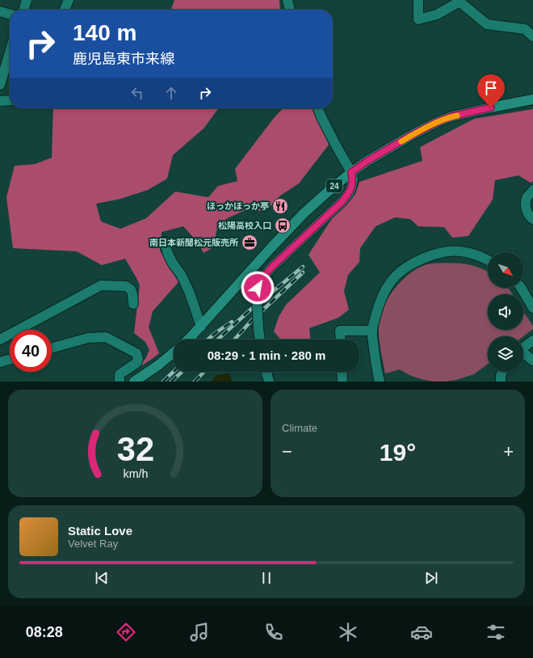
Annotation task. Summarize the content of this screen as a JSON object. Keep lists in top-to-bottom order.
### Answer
{
  "streets": {
    "main road": ["24"]
  },
  "places": {
    "restaurant": ["ほっかほっか亭"],
    "bus stop": ["松陽高校入口"],
    "office": ["南日本新聞松元販売所"]
  },
  "north": "bottom right",
  "page": {
    "turn": ["140 m", "鹿児島東市来線"],
    "limit": "40",
    "trip": "08:29 · 1 min · 280 m",
    "tile": "Climate",
    "heat": ["−", "19°", "+"],
    "song": ["Static Love", "Velvet Ray"],
    "tabs": "08:28",
    "gauge": ["32", "km/h"]
  }
}
